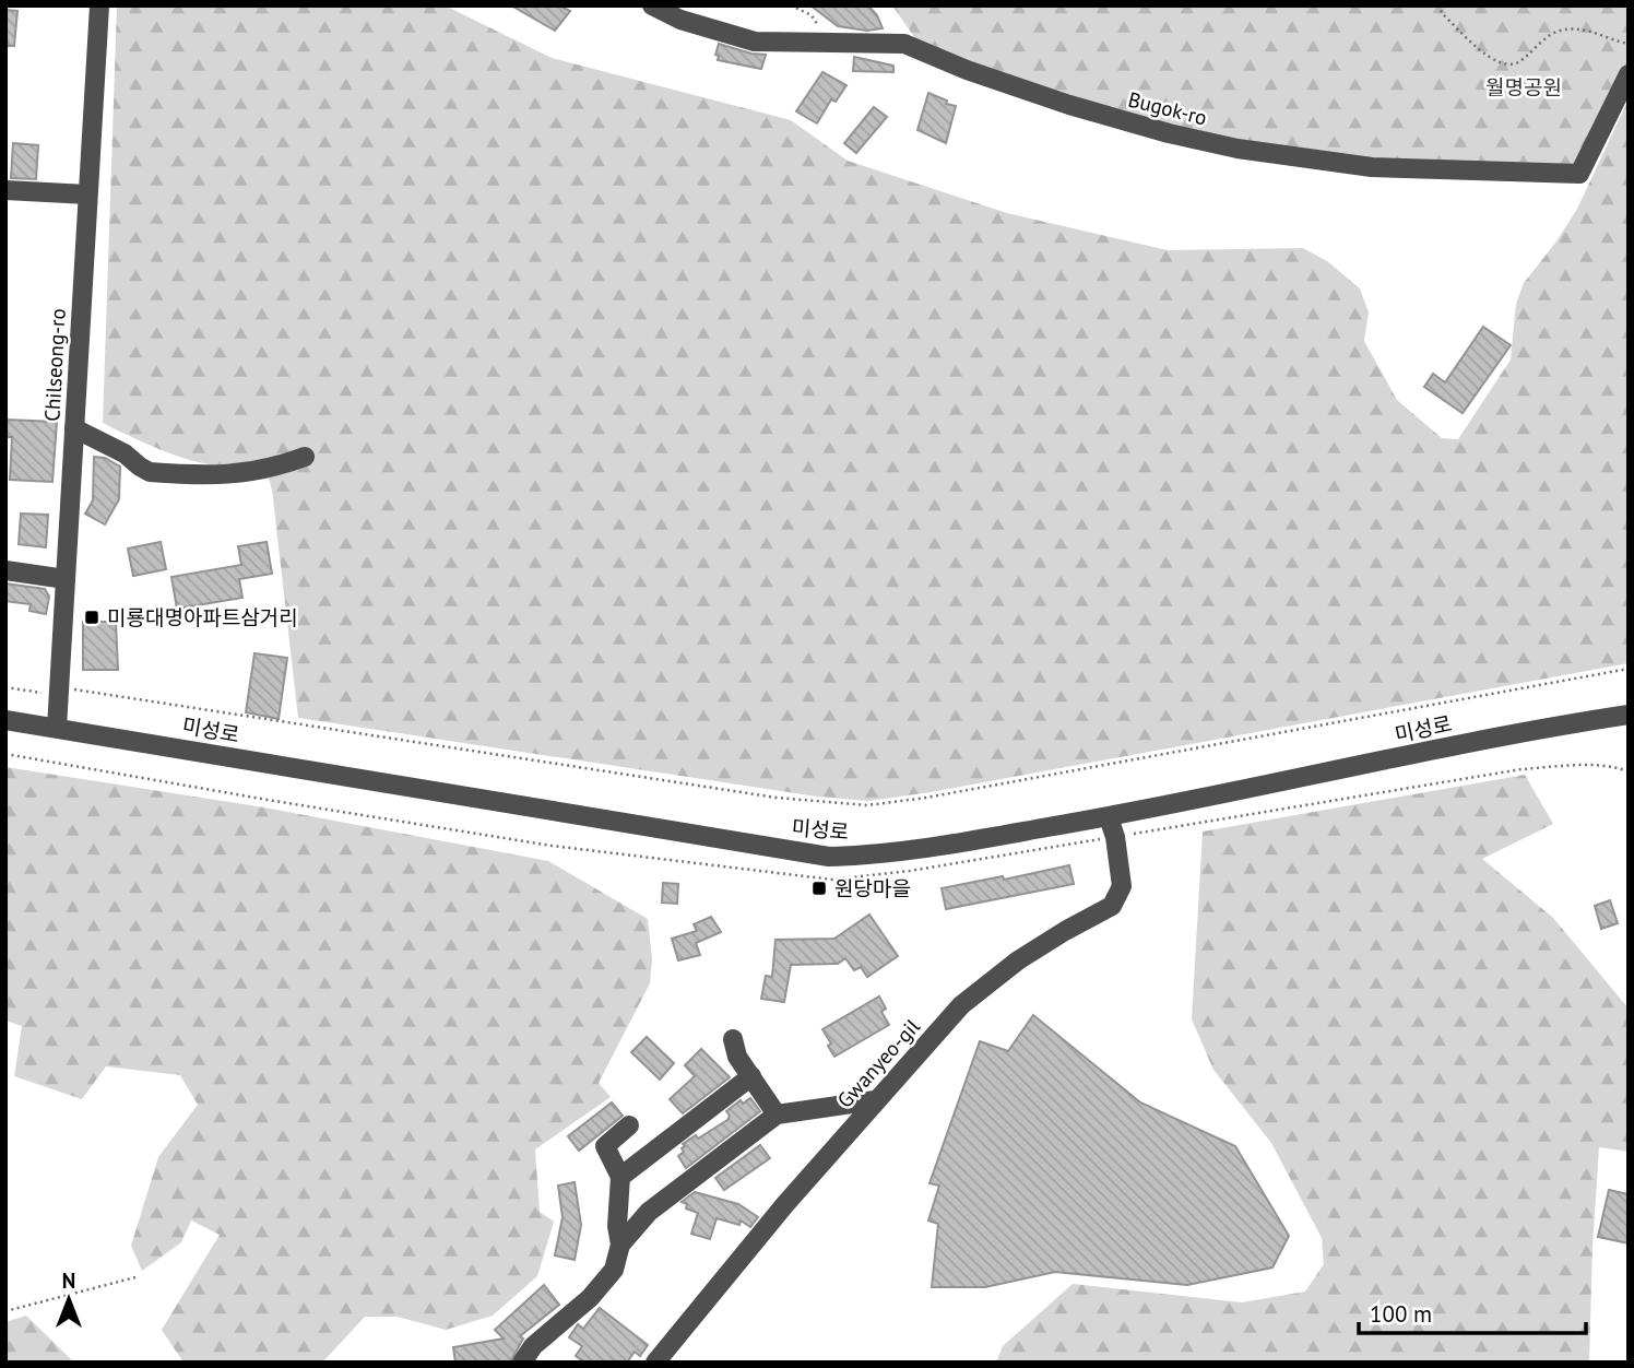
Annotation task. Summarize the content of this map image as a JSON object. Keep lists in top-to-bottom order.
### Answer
{
  "streets": {
    "street": [
      "Bugok-ro",
      "Chilseong-ro",
      "미성로",
      "Gwanyeo-gil"
    ]
  },
  "crossings": [
    ["Chilseong-ro", "미성로"],
    ["미성로", "Gwanyeo-gil"]
  ],
  "parks": ["월명공원"],
  "places": {
    "transit": ["미룡대명아파트삼거리", "원당마을"]
  },
  "scale_bar": "100 m",
  "north": "top"
}
